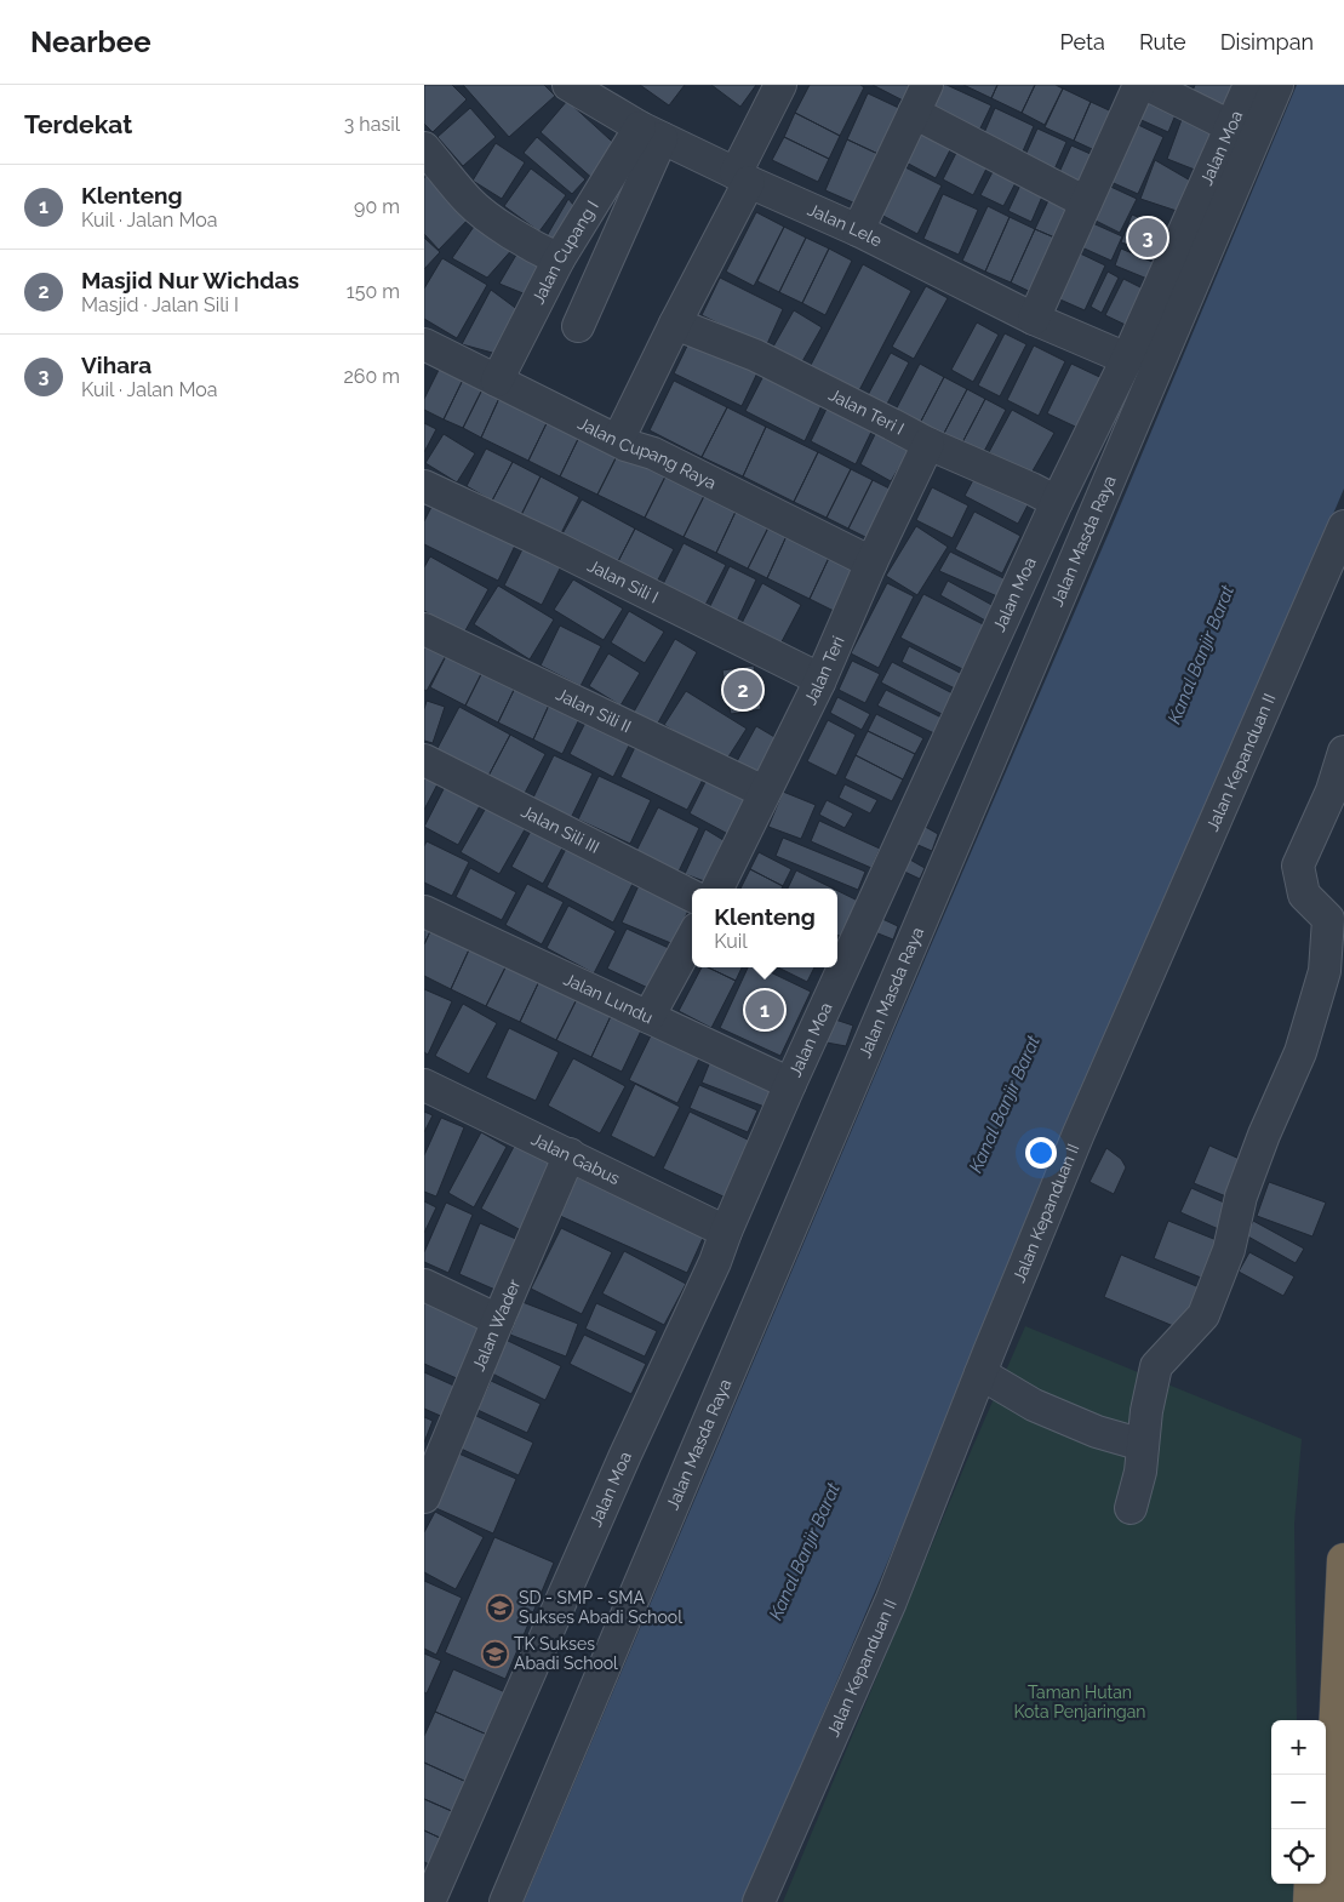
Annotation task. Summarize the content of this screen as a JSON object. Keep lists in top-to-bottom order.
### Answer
{
  "streets": {
    "street": [
      "Jalan Moa",
      "Jalan Lele",
      "Jalan Cupang I",
      "Jalan Teri I",
      "Jalan Cupang Raya",
      "Jalan Masda Raya",
      "Jalan Sili I",
      "Jalan Teri",
      "Jalan Sili II",
      "Jalan Kepanduan II",
      "Jalan Sili III",
      "Jalan Lundu",
      "Jalan Gabus",
      "Jalan Wader"
    ]
  },
  "crossings": [
    ["Jalan Moa", "Jalan Lele"],
    ["Jalan Moa", "Jalan Teri I"],
    ["Jalan Moa", "Jalan Lundu"],
    ["Jalan Moa", "Jalan Gabus"],
    ["Jalan Lele", "Jalan Cupang I"],
    ["Jalan Cupang I", "Jalan Cupang Raya"],
    ["Jalan Teri I", "Jalan Teri"],
    ["Jalan Cupang Raya", "Jalan Teri"],
    ["Jalan Sili I", "Jalan Teri"],
    ["Jalan Teri", "Jalan Sili II"],
    ["Jalan Gabus", "Jalan Wader"]
  ],
  "water": ["Kanal Banjir Barat"],
  "parks": ["Taman Hutan Kota Penjaringan"],
  "places": {
    "school or university": ["SD - SMP - SMA Sukses Abadi School", "TK Sukses Abadi School"]
  },
  "page": {
    "header": "Nearbee",
    "nav": ["Peta", "Rute", "Disimpan"],
    "heading": ["Terdekat", "3 hasil"],
    "list": [
      {
        "mark": "1",
        "name": "Klenteng",
        "note": "Kuil · Jalan Moa",
        "value": "90 m"
      },
      {
        "mark": "2",
        "name": "Masjid Nur Wichdas",
        "note": "Masjid · Jalan Sili I",
        "value": "150 m"
      },
      {
        "mark": "3",
        "name": "Vihara",
        "note": "Kuil · Jalan Moa",
        "value": "260 m"
      }
    ],
    "pins": ["3", "2", "1"],
    "popup": ["Klenteng", "Kuil"],
    "map_buttons": ["+", "−"]
  }
}
